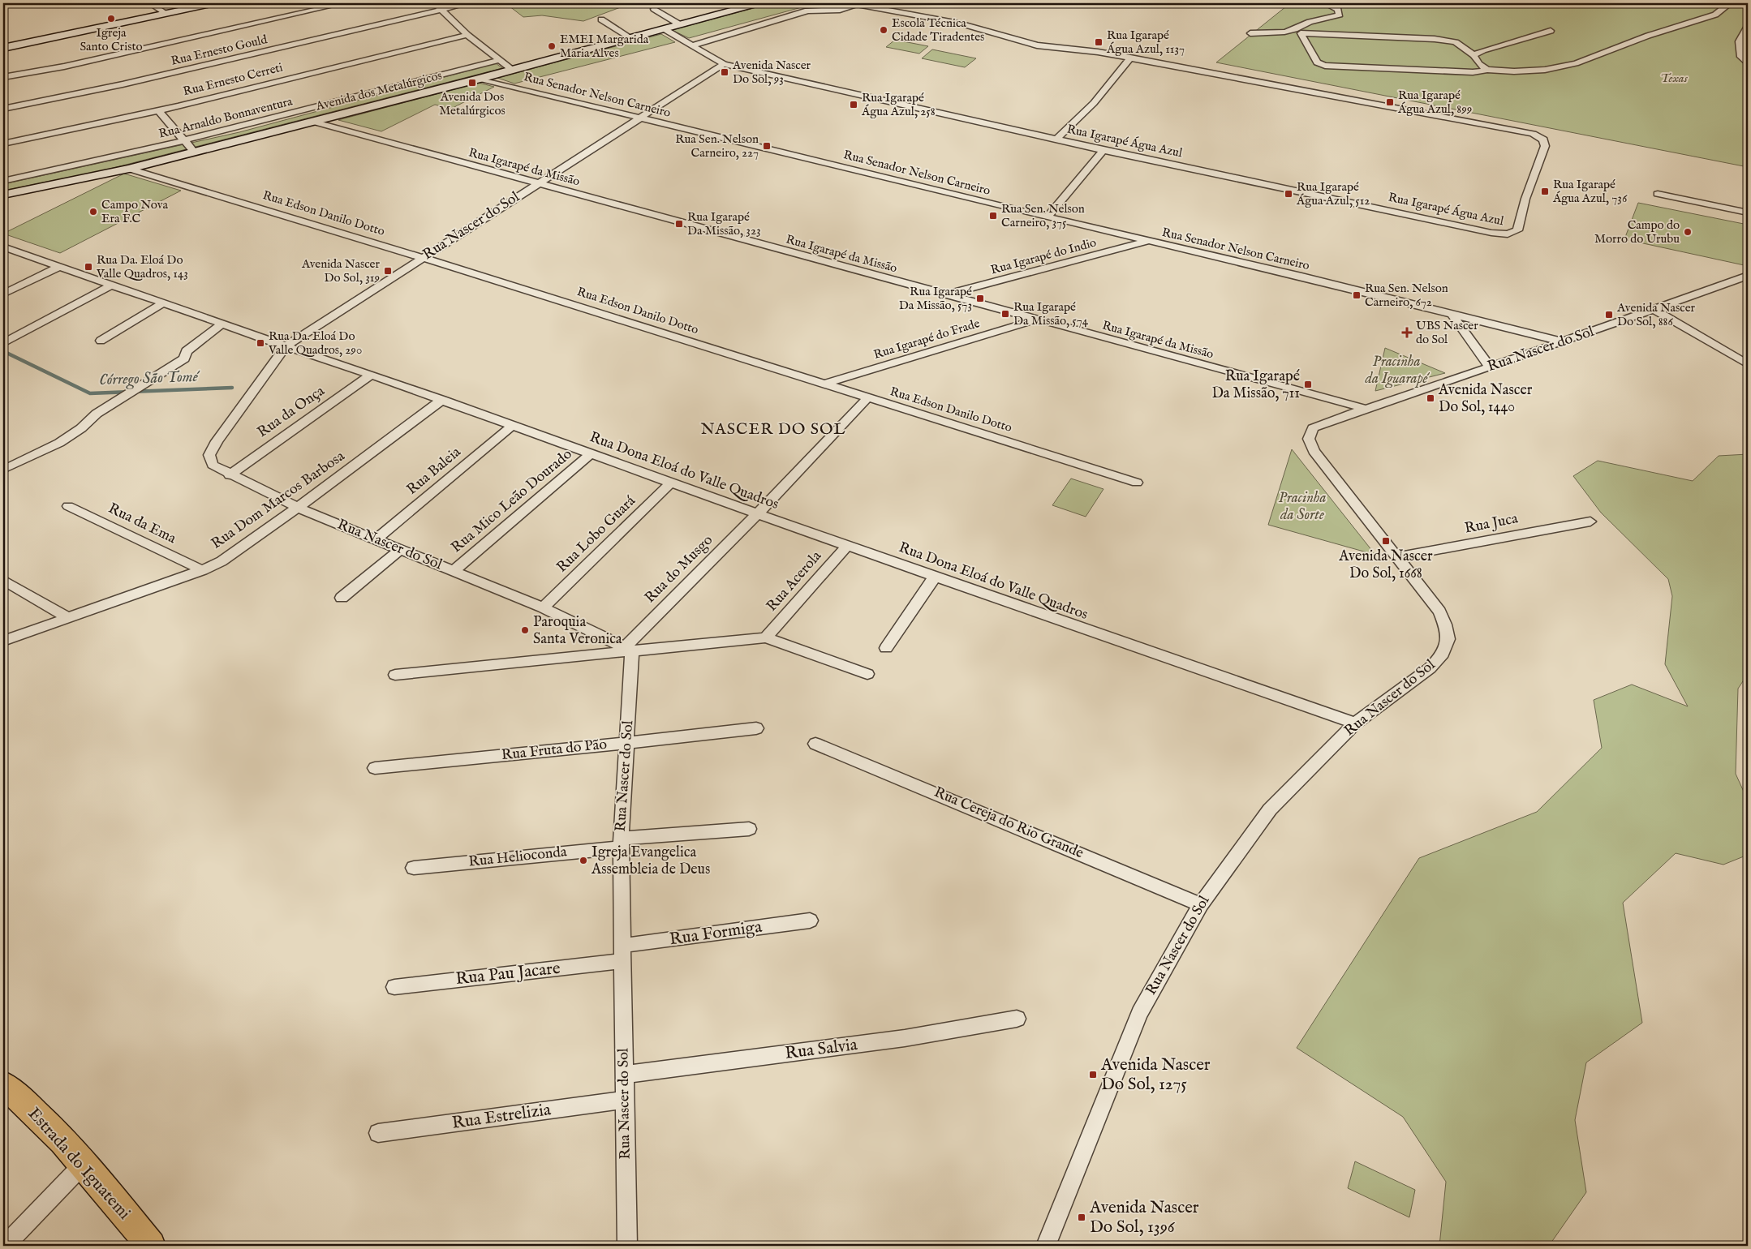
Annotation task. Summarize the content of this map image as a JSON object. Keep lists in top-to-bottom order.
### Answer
{
  "streets": {
    "main road": ["Avenida dos Metalúrgicos", "Estrada do Iguatemi"],
    "street": [
      "Rua Ernesto Gould",
      "Rua Ernesto Cerreti",
      "Rua Senador Nelson Carneiro",
      "Rua Arnaldo Bonnaventura",
      "Rua Igarapé Água Azul",
      "Rua Igarapé da Missão",
      "Rua Edson Danilo Dotto",
      "Rua Nascer do Sol",
      "Rua Igarapé do Indio",
      "Rua Igarapé do Frade",
      "Rua da Onça",
      "Rua Baleia",
      "Rua Dona Eloá do Valle Quadros",
      "Rua Dom Marcos Barbosa",
      "Rua Mico Leão Dourado",
      "Rua da Ema",
      "Rua Juca",
      "Rua Lobo Guará",
      "Rua do Musgo",
      "Rua Acerola",
      "Rua Fruta do Pão",
      "Rua Cereja do Rio Grande",
      "Rua Helioconda",
      "Rua Formiga",
      "Rua Pau Jacare",
      "Rua Salvia",
      "Rua Estrelizia"
    ]
  },
  "crossings": [
    ["Avenida dos Metalúrgicos", "Rua Senador Nelson Carneiro"],
    ["Avenida dos Metalúrgicos", "Rua Igarapé Água Azul"],
    ["Avenida dos Metalúrgicos", "Rua Igarapé da Missão"],
    ["Avenida dos Metalúrgicos", "Rua Edson Danilo Dotto"],
    ["Rua Senador Nelson Carneiro", "Rua Nascer do Sol"],
    ["Rua Senador Nelson Carneiro", "Rua Igarapé do Indio"],
    ["Rua Igarapé Água Azul", "Rua Nascer do Sol"],
    ["Rua Igarapé da Missão", "Rua Nascer do Sol"],
    ["Rua Igarapé da Missão", "Rua Igarapé do Indio"],
    ["Rua Igarapé da Missão", "Rua Igarapé do Frade"],
    ["Rua Edson Danilo Dotto", "Rua Nascer do Sol"],
    ["Rua Edson Danilo Dotto", "Rua Igarapé do Frade"],
    ["Rua Edson Danilo Dotto", "Rua do Musgo"],
    ["Rua Nascer do Sol", "Rua da Onça"],
    ["Rua Nascer do Sol", "Rua Baleia"],
    ["Rua Nascer do Sol", "Rua Dona Eloá do Valle Quadros"],
    ["Rua Nascer do Sol", "Rua Dom Marcos Barbosa"],
    ["Rua Nascer do Sol", "Rua Mico Leão Dourado"],
    ["Rua Nascer do Sol", "Rua Juca"],
    ["Rua Nascer do Sol", "Rua Lobo Guará"],
    ["Rua Nascer do Sol", "Rua do Musgo"],
    ["Rua Nascer do Sol", "Rua Fruta do Pão"],
    ["Rua Nascer do Sol", "Rua Cereja do Rio Grande"],
    ["Rua Nascer do Sol", "Rua Helioconda"],
    ["Rua Nascer do Sol", "Rua Formiga"],
    ["Rua Nascer do Sol", "Rua Pau Jacare"],
    ["Rua Nascer do Sol", "Rua Salvia"],
    ["Rua Nascer do Sol", "Rua Estrelizia"],
    ["Rua da Onça", "Rua Dona Eloá do Valle Quadros"],
    ["Rua Baleia", "Rua Dona Eloá do Valle Quadros"],
    ["Rua Dona Eloá do Valle Quadros", "Rua Dom Marcos Barbosa"],
    ["Rua Dona Eloá do Valle Quadros", "Rua Mico Leão Dourado"],
    ["Rua Dona Eloá do Valle Quadros", "Rua Lobo Guará"],
    ["Rua Dona Eloá do Valle Quadros", "Rua do Musgo"],
    ["Rua Dona Eloá do Valle Quadros", "Rua Acerola"],
    ["Rua Dom Marcos Barbosa", "Rua da Ema"],
    ["Rua Formiga", "Rua Pau Jacare"]
  ],
  "districts": ["NASCER DO SOL"],
  "water": ["Córrego São Tomé"],
  "parks": ["Texas", "Pracinha da Iguarapé", "Pracinha da Sorte"],
  "places": {
    "other": [
      "Igreja Santo Cristo",
      "Escola Técnica Cidade Tiradentes",
      "EMEI Margarida Maria Alves",
      "Campo Nova Era F.C",
      "Campo do Morro do Urubu",
      "Paroquia Santa Veronica",
      "Igreja Evangelica Assembleia de Deus"
    ],
    "transit": [
      "Rua Igarapé Água Azul, 1137",
      "Avenida Nascer Do Sol, 93",
      "Avenida Dos Metalúrgicos",
      "Rua Igarapé Água Azul, 899",
      "Rua Igarapé Água Azul, 258",
      "Rua Sen. Nelson Carneiro, 227",
      "Rua Igarapé Água Azul, 736",
      "Rua Igarapé Água Azul, 512",
      "Rua Sen. Nelson Carneiro, 375",
      "Rua Igarapé Da Missão, 323",
      "Rua Da. Eloá Do Valle Quadros, 143",
      "Avenida Nascer Do Sol, 319",
      "Rua Sen. Nelson Carneiro, 672",
      "Rua Igarapé Da Missão, 573",
      "Rua Igarapé Da Missão, 574",
      "Avenida Nascer Do Sol, 886",
      "Rua Da. Eloá Do Valle Quadros, 290",
      "Rua Igarapé Da Missão, 711",
      "Avenida Nascer Do Sol, 1440",
      "Avenida Nascer Do Sol, 1668",
      "Avenida Nascer Do Sol, 1275",
      "Avenida Nascer Do Sol, 1396"
    ],
    "health": ["UBS Nascer do Sol"]
  }
}
